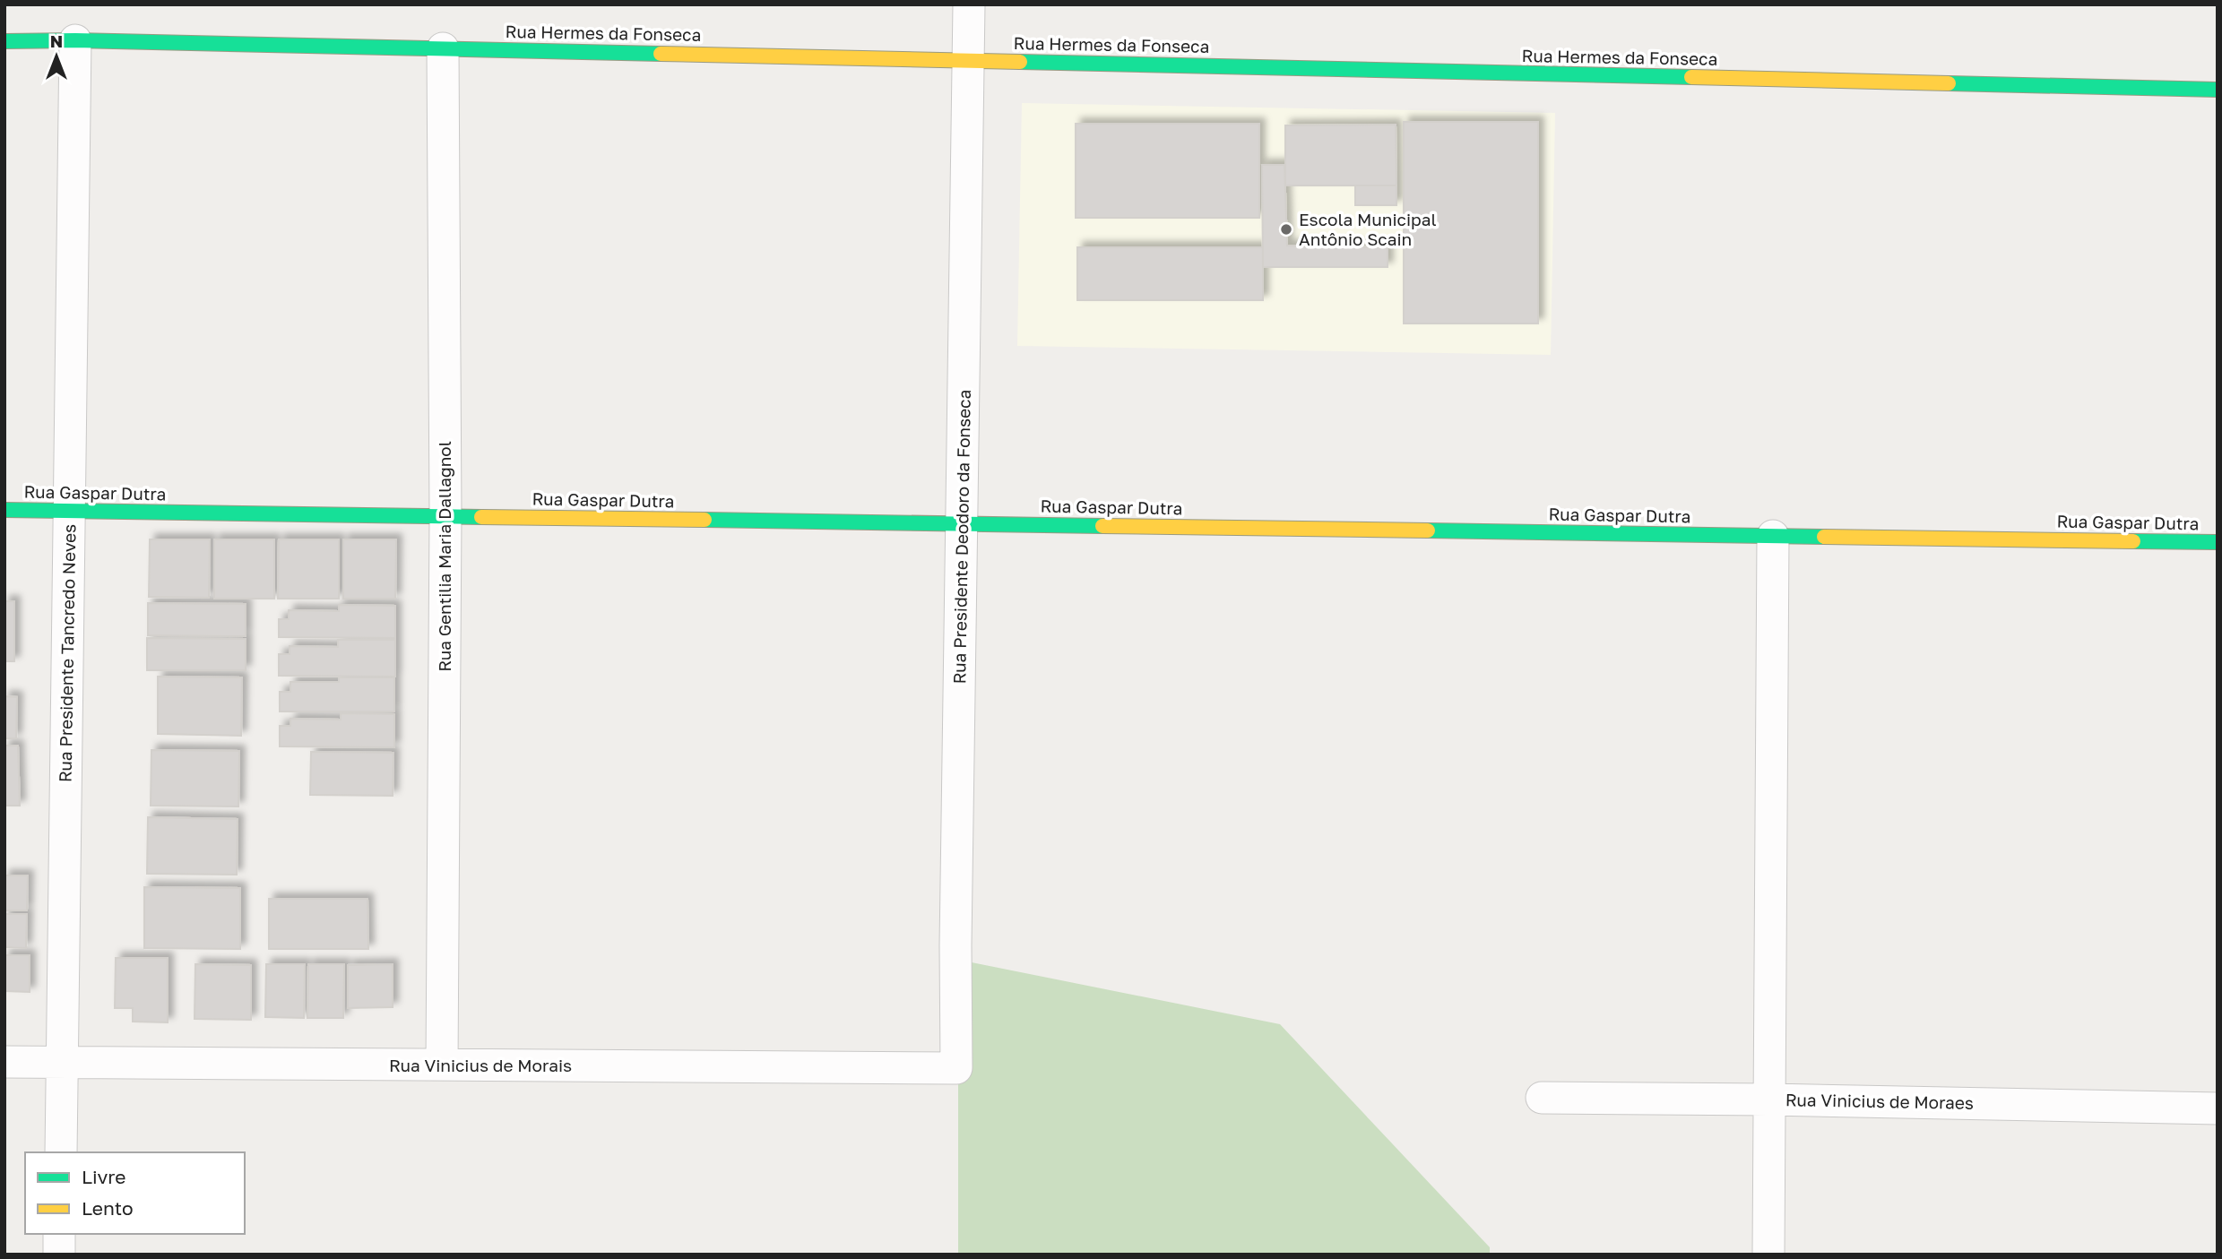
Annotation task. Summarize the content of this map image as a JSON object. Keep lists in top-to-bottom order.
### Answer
{
  "streets": {
    "street": [
      "Rua Hermes da Fonseca",
      "Rua Gaspar Dutra",
      "Rua Presidente Deodoro da Fonseca",
      "Rua Gentilia Maria Dallagnol",
      "Rua Presidente Tancredo Neves",
      "Rua Vinicius de Morais",
      "Rua Vinicius de Moraes"
    ]
  },
  "crossings": [
    ["Rua Hermes da Fonseca", "Rua Presidente Deodoro da Fonseca"],
    ["Rua Hermes da Fonseca", "Rua Gentilia Maria Dallagnol"],
    ["Rua Hermes da Fonseca", "Rua Presidente Tancredo Neves"],
    ["Rua Gaspar Dutra", "Rua Presidente Deodoro da Fonseca"],
    ["Rua Gaspar Dutra", "Rua Gentilia Maria Dallagnol"],
    ["Rua Gaspar Dutra", "Rua Presidente Tancredo Neves"],
    ["Rua Presidente Deodoro da Fonseca", "Rua Vinicius de Morais"],
    ["Rua Gentilia Maria Dallagnol", "Rua Vinicius de Morais"],
    ["Rua Presidente Tancredo Neves", "Rua Vinicius de Morais"]
  ],
  "places": ["Escola Municipal Antônio Scain"],
  "legend": ["Livre", "Lento"],
  "north": "top"
}
